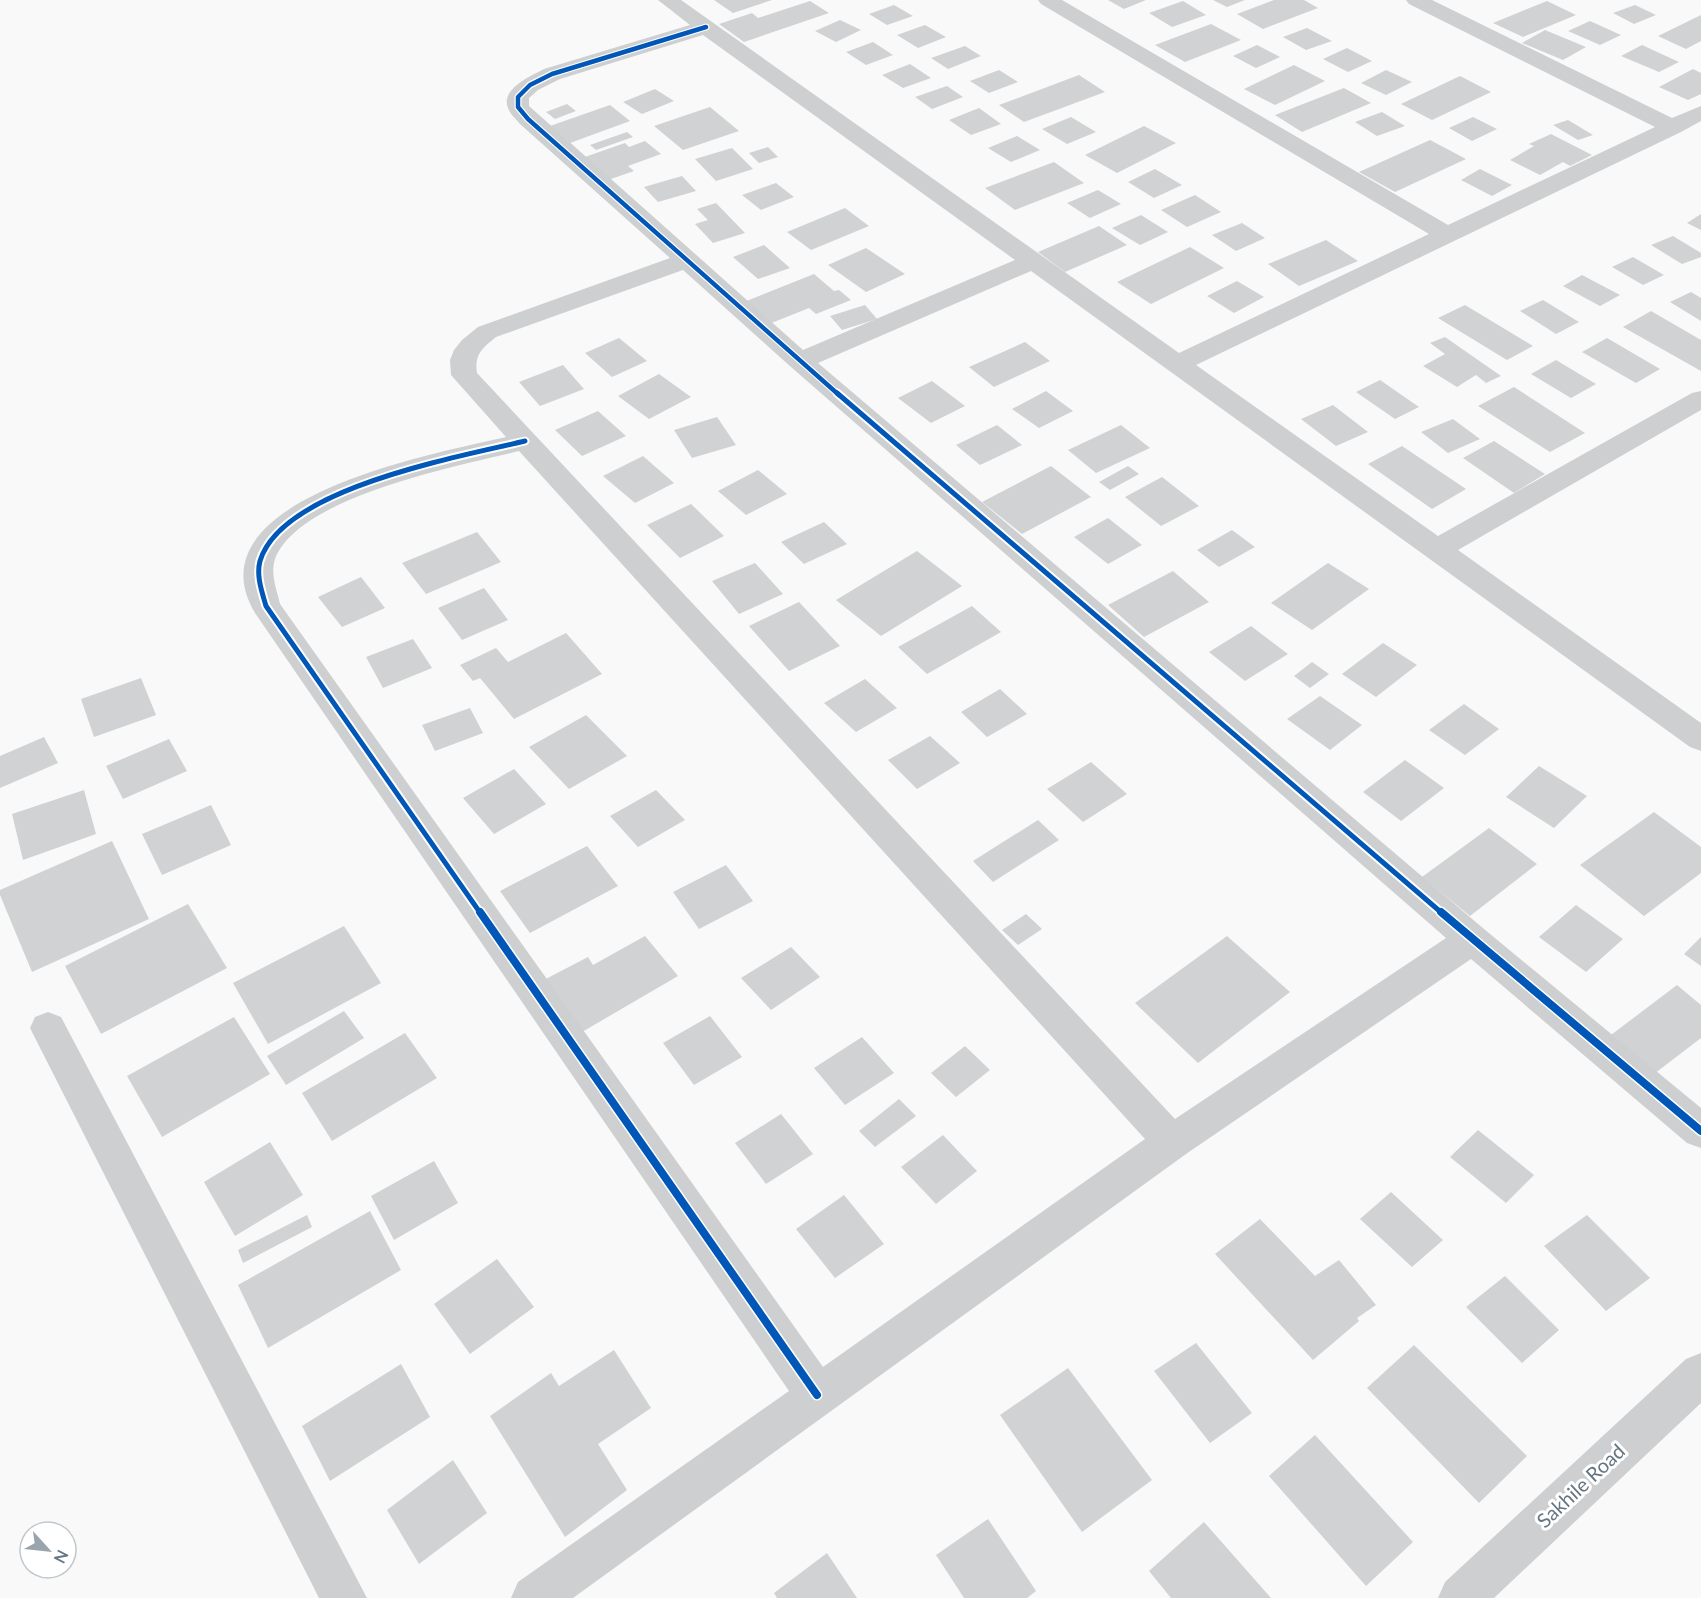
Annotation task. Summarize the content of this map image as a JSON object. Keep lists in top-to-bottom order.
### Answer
{
  "streets": {
    "street": ["Sakhile Road"]
  },
  "north": "bottom right"
}
